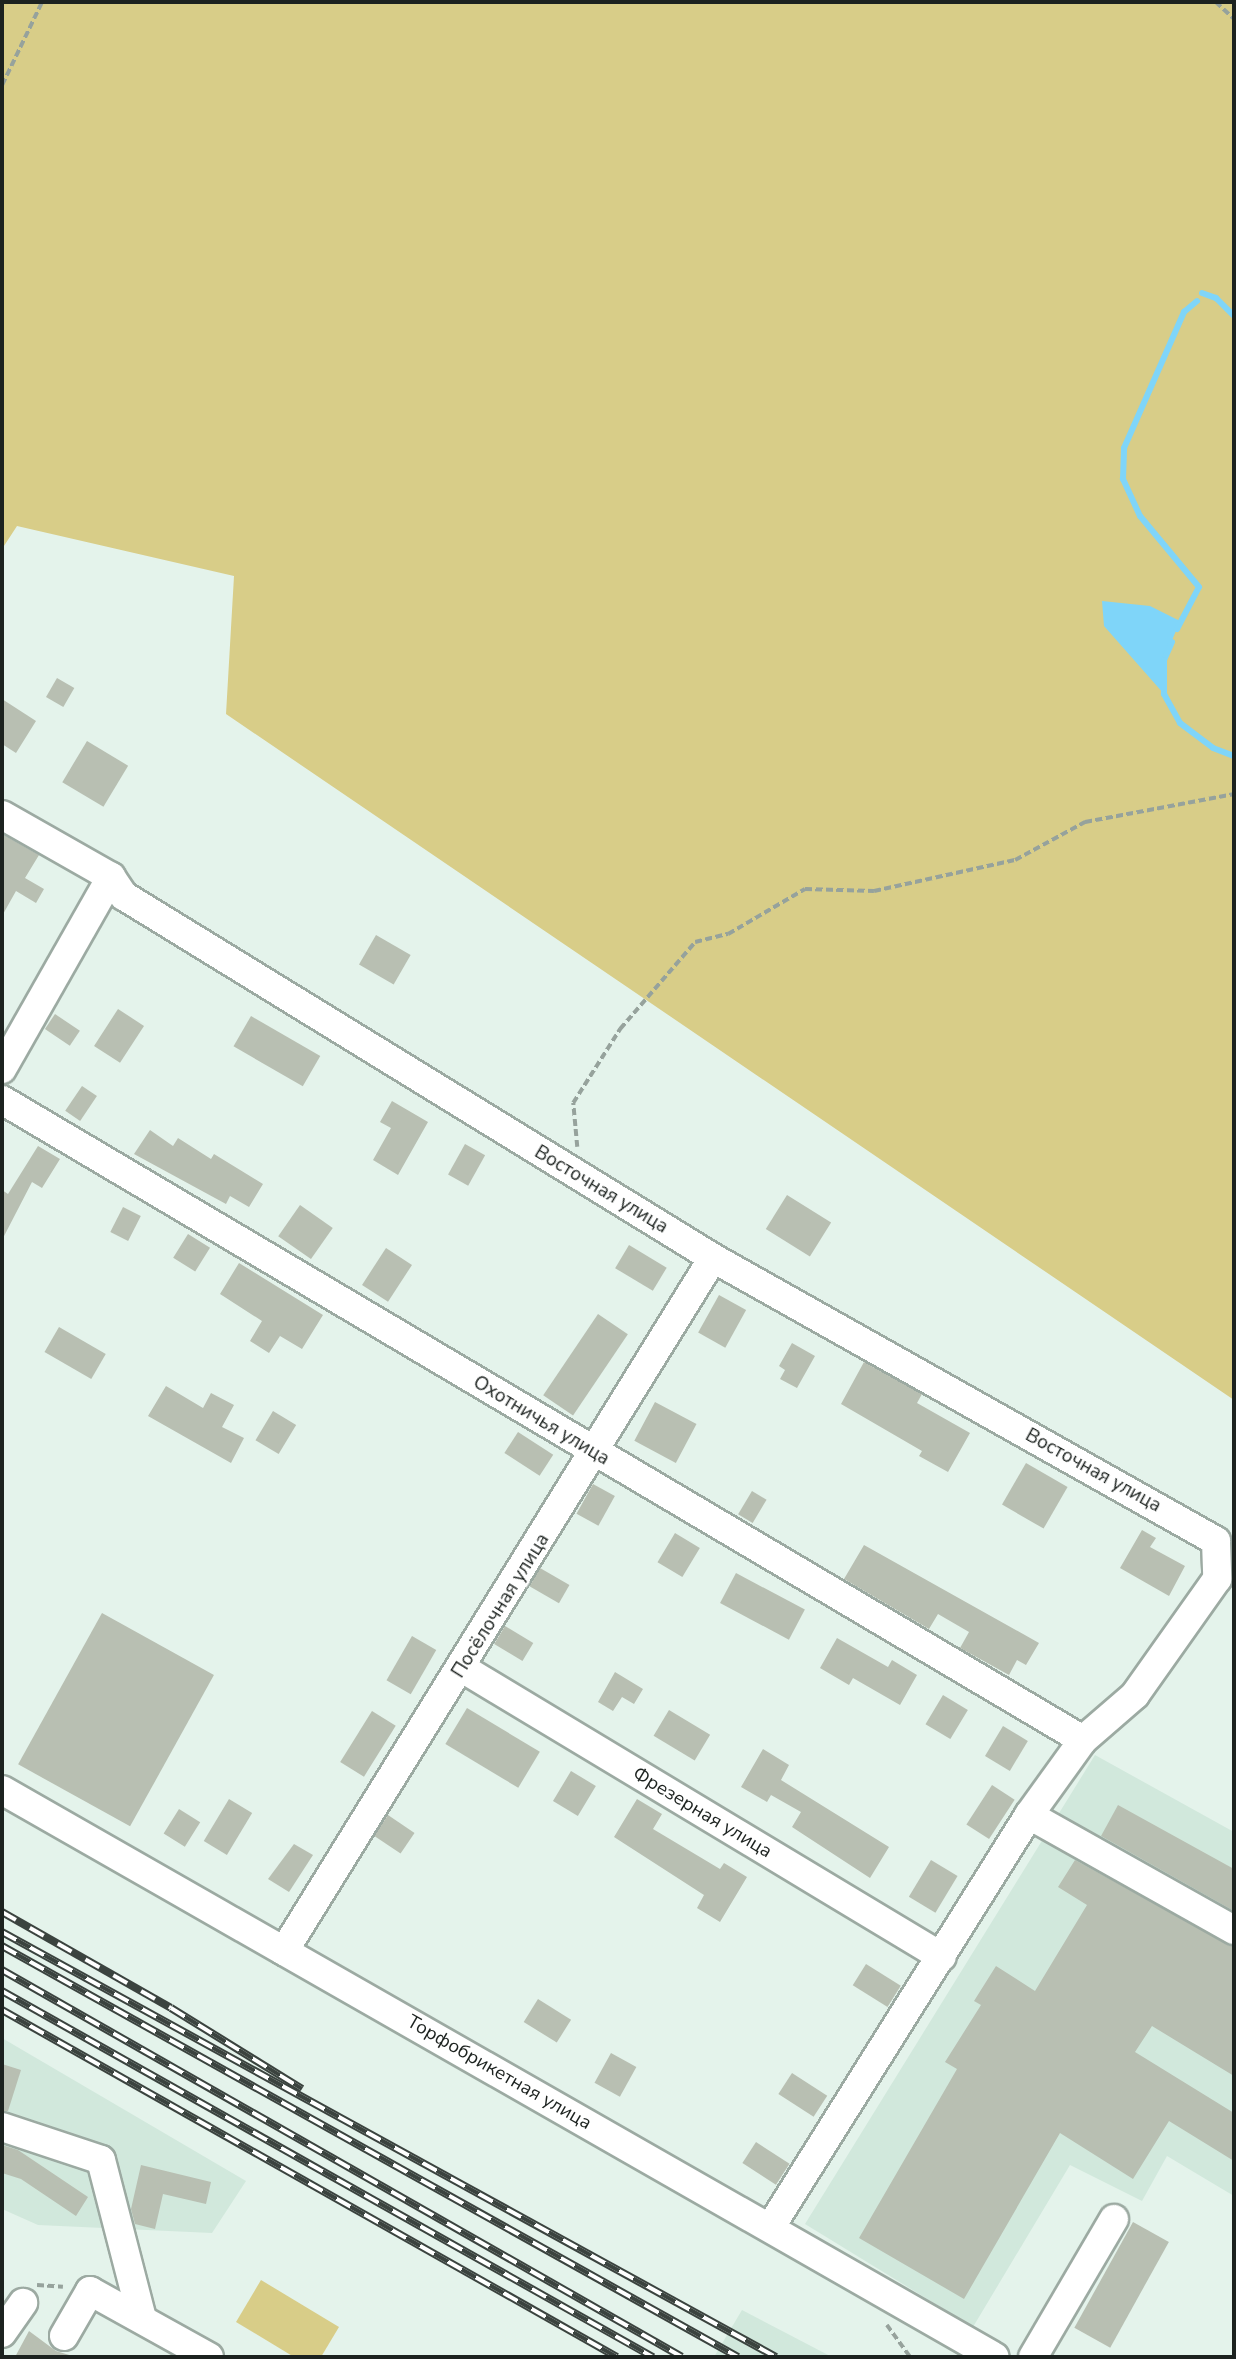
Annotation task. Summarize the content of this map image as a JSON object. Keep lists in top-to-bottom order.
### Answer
{
  "streets": {
    "street": [
      "Восточная улица",
      "Охотничья улица",
      "Посёлочная улица",
      "Фрезерная улица",
      "Торфобрикетная улица"
    ]
  },
  "crossings": [
    ["Восточная улица", "Охотничья улица"],
    ["Восточная улица", "Посёлочная улица"],
    ["Охотничья улица", "Посёлочная улица"],
    ["Посёлочная улица", "Фрезерная улица"],
    ["Посёлочная улица", "Торфобрикетная улица"]
  ]
}
